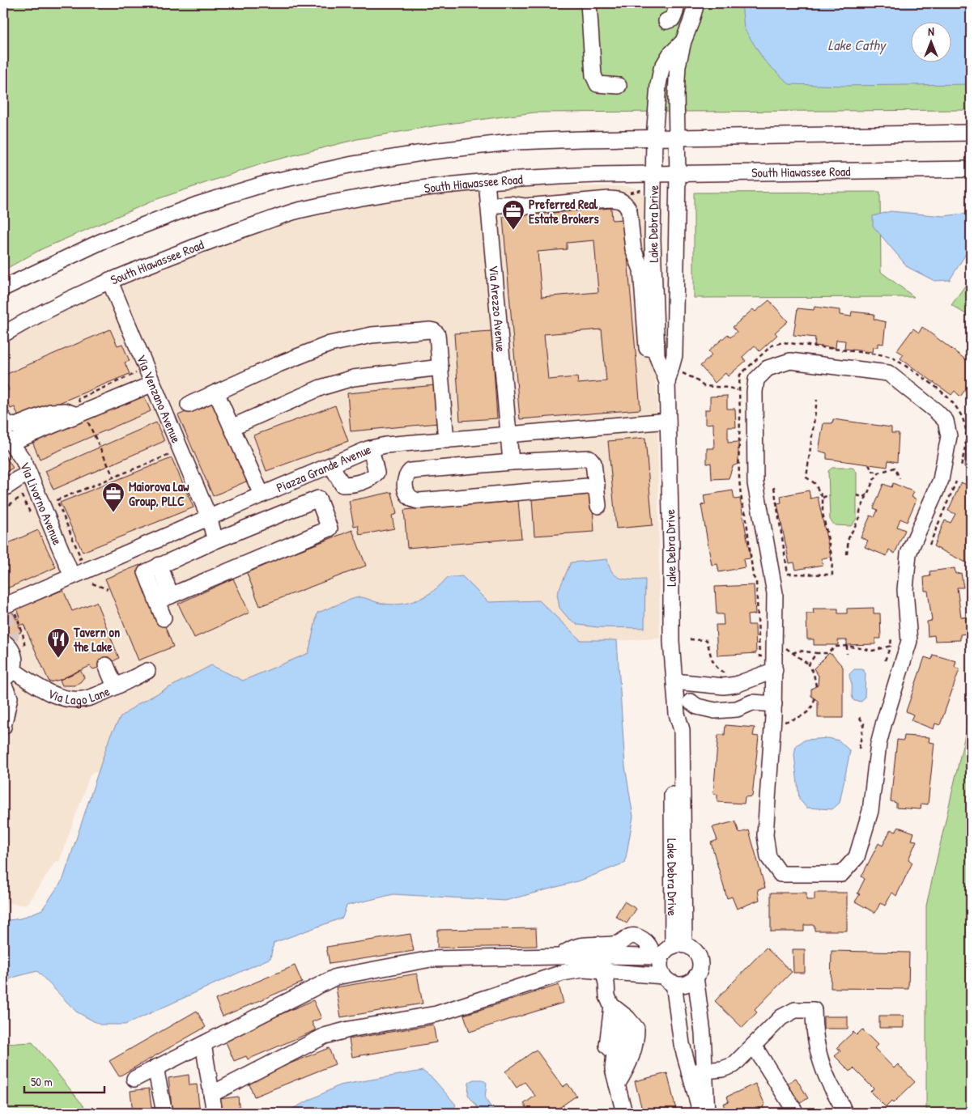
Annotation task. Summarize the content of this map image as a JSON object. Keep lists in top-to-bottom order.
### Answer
{
  "streets": {
    "street": [
      "South Hiawassee Road",
      "Lake Debra Drive",
      "Via Arezzo Avenue",
      "Via Venzano Avenue",
      "Piazza Grande Avenue",
      "Via Livorno Avenue",
      "Via Lago Lane"
    ]
  },
  "crossings": [
    ["South Hiawassee Road", "Lake Debra Drive"],
    ["South Hiawassee Road", "Via Arezzo Avenue"],
    ["South Hiawassee Road", "Via Venzano Avenue"],
    ["Lake Debra Drive", "Piazza Grande Avenue"],
    ["Via Arezzo Avenue", "Piazza Grande Avenue"],
    ["Via Venzano Avenue", "Piazza Grande Avenue"],
    ["Piazza Grande Avenue", "Via Livorno Avenue"]
  ],
  "water": ["Lake Cathy"],
  "places": {
    "office": ["Preferred Real Estate Brokers", "Maiorova Law Group, PLLC"],
    "restaurant": ["Tavern on the Lake"]
  },
  "scale_bar": "50 m",
  "north": "top"
}
